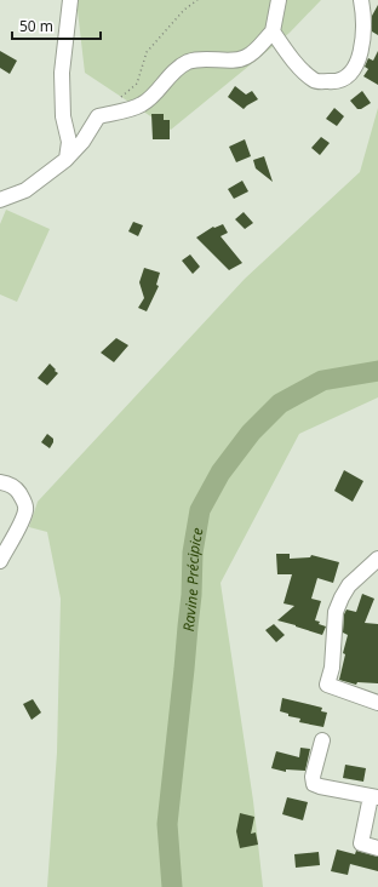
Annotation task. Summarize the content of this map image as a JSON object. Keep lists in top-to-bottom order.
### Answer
{
  "water": ["Ravine Précipice"],
  "scale_bar": "50 m"
}
